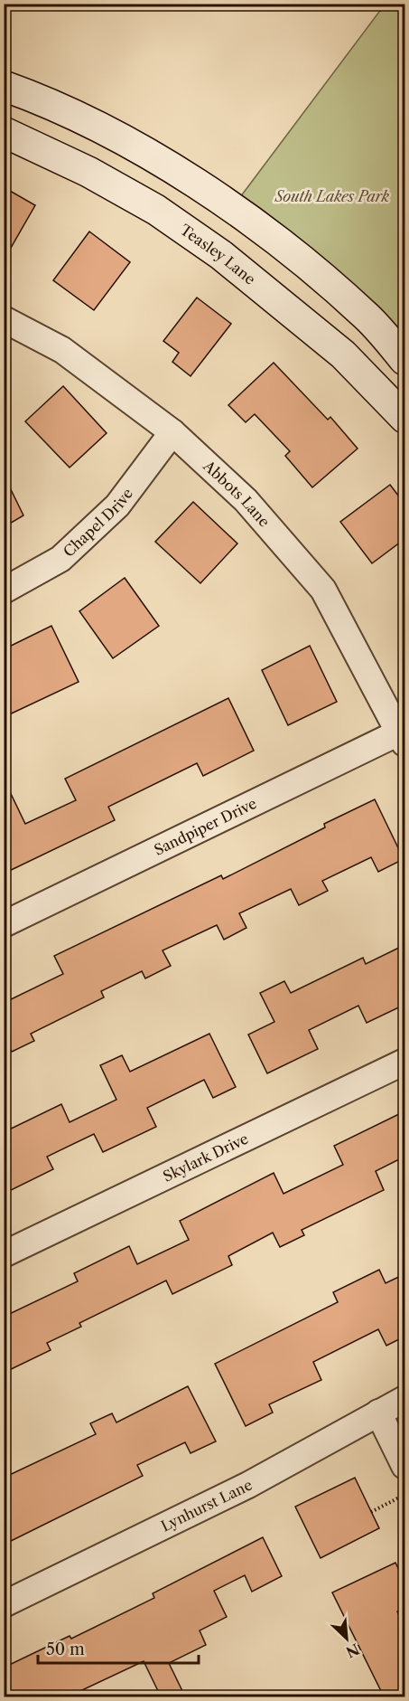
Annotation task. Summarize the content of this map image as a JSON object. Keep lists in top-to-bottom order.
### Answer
{
  "streets": {
    "main road": ["Teasley Lane"],
    "street": [
      "Abbots Lane",
      "Chapel Drive",
      "Sandpiper Drive",
      "Skylark Drive",
      "Lynhurst Lane"
    ]
  },
  "crossings": [
    ["Abbots Lane", "Chapel Drive"],
    ["Abbots Lane", "Sandpiper Drive"]
  ],
  "parks": ["South Lakes Park"],
  "scale_bar": "50 m",
  "north": "bottom right"
}
